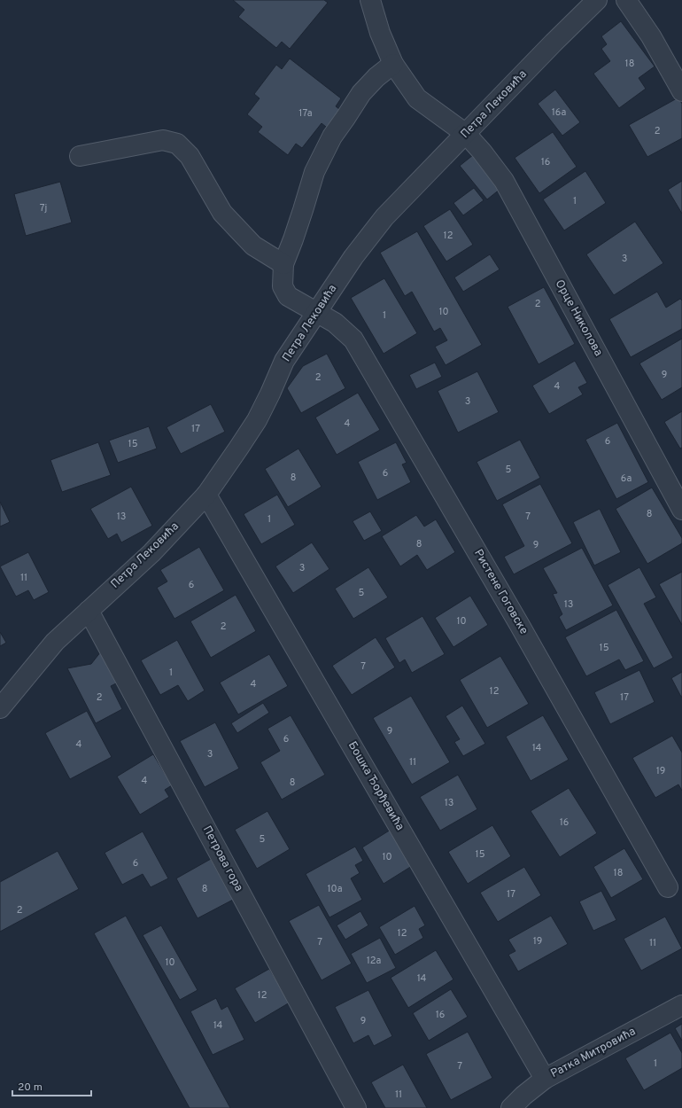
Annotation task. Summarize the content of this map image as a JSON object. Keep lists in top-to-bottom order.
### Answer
{
  "streets": {
    "street": [
      "Петра Лековића",
      "Орце Николова",
      "Ристене Гоговске",
      "Бошка Ђорђевића",
      "Петрова гора",
      "Ратка Митровића"
    ]
  },
  "crossings": [
    ["Петра Лековића", "Орце Николова"],
    ["Петра Лековића", "Ристене Гоговске"],
    ["Петра Лековића", "Бошка Ђорђевића"],
    ["Петра Лековића", "Петрова гора"],
    ["Орце Николова", "Ристене Гоговске"],
    ["Бошка Ђорђевића", "Ратка Митровића"]
  ],
  "house_numbers": [
    "18",
    "16a",
    "17a",
    "2",
    "16",
    "1",
    "7j",
    "12",
    "3",
    "2",
    "10",
    "1",
    "9",
    "2",
    "4",
    "3",
    "4",
    "17",
    "6",
    "15",
    "5",
    "6",
    "8",
    "6a",
    "8",
    "13",
    "7",
    "1",
    "8",
    "9",
    "3",
    "11",
    "6",
    "5",
    "13",
    "10",
    "2",
    "15",
    "7",
    "1",
    "4",
    "12",
    "2",
    "17",
    "9",
    "6",
    "4",
    "14",
    "3",
    "11",
    "19",
    "4",
    "8",
    "13",
    "16",
    "5",
    "15",
    "10",
    "6",
    "18",
    "8",
    "10a",
    "17",
    "2",
    "12",
    "19",
    "7",
    "11",
    "12a",
    "10",
    "14",
    "12",
    "16",
    "9",
    "14",
    "1",
    "7",
    "11"
  ],
  "scale_bar": "20 m"
}
